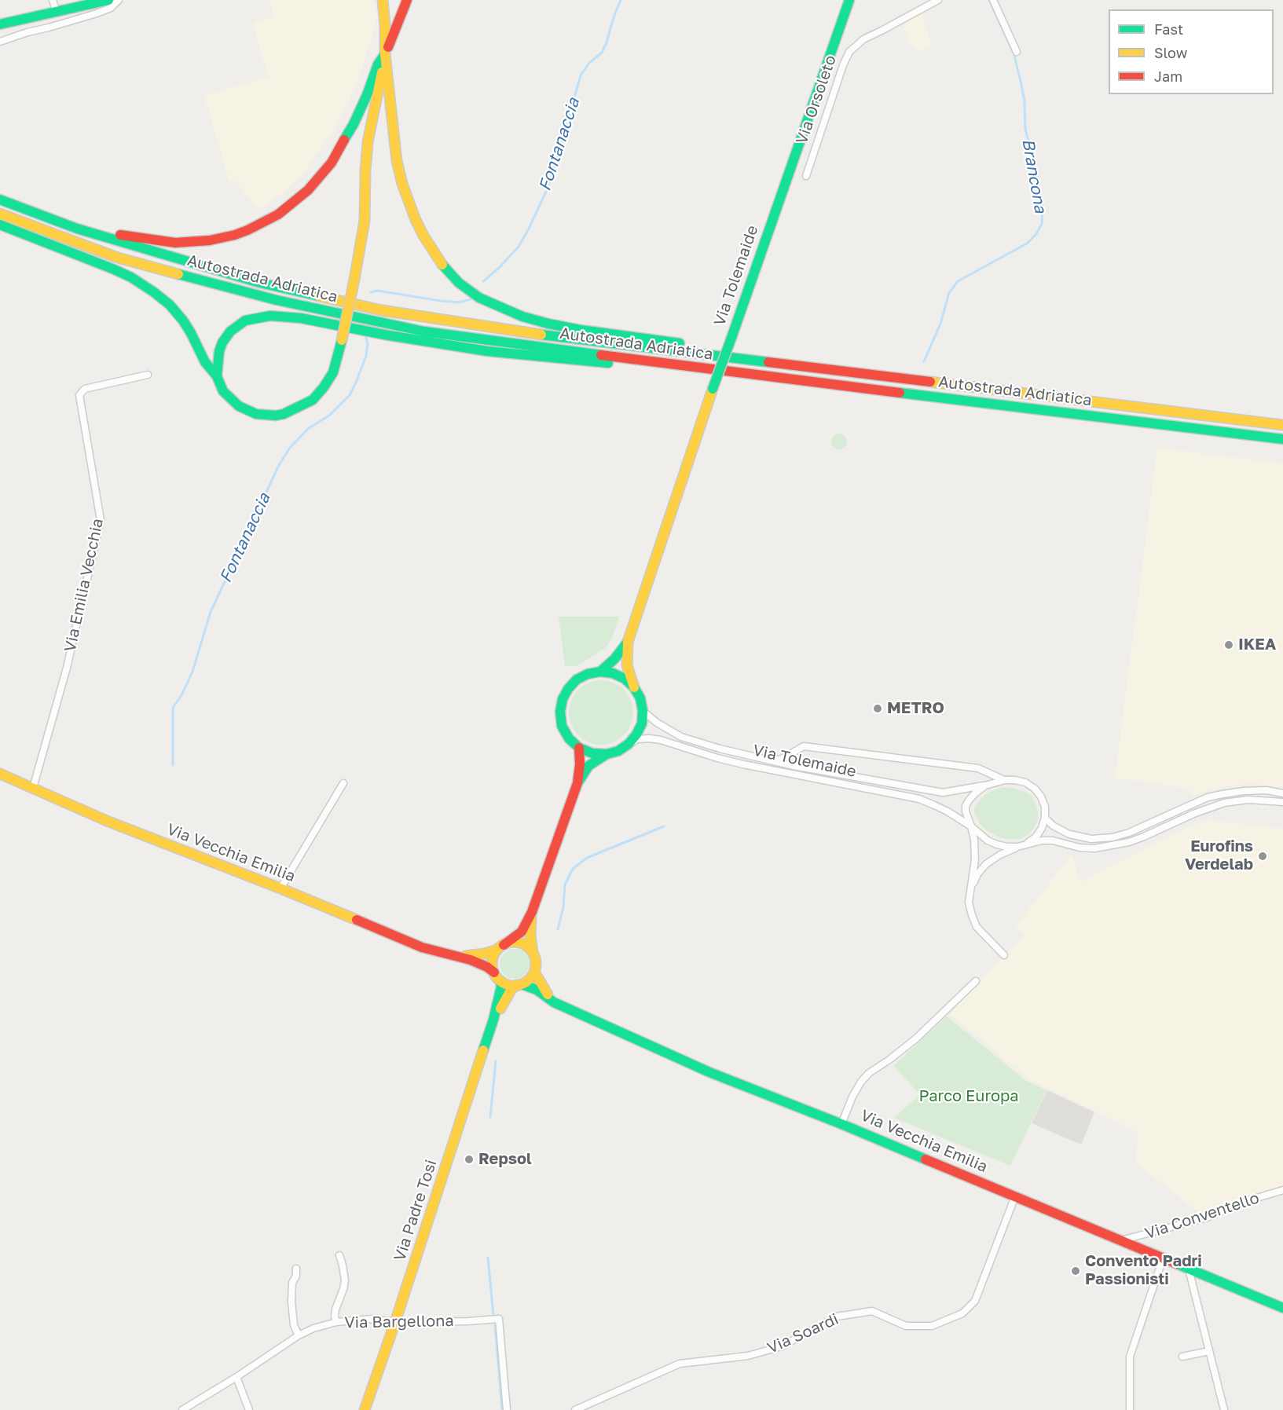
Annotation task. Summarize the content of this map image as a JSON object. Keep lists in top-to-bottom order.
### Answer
{
  "streets": {
    "main road": [
      "Via Tolemaide",
      "Autostrada Adriatica",
      "Via Vecchia Emilia",
      "Via Padre Tosi"
    ],
    "street": [
      "Via Orsoleto",
      "Via Emilia Vecchia",
      "Via Conventello",
      "Via Bargellona",
      "Via Soardi"
    ]
  },
  "crossings": [
    ["Via Tolemaide", "Via Vecchia Emilia"],
    ["Via Emilia Vecchia", "Via Vecchia Emilia"],
    ["Via Vecchia Emilia", "Via Conventello"],
    ["Via Vecchia Emilia", "Via Soardi"],
    ["Via Padre Tosi", "Via Bargellona"]
  ],
  "water": ["Fontanaccia", "Brancona"],
  "parks": ["Parco Europa"],
  "places": [
    "IKEA",
    "METRO",
    "Eurofins Verdelab",
    "Repsol",
    "Convento Padri Passionisti"
  ],
  "legend": ["Fast", "Slow", "Jam"]
}
